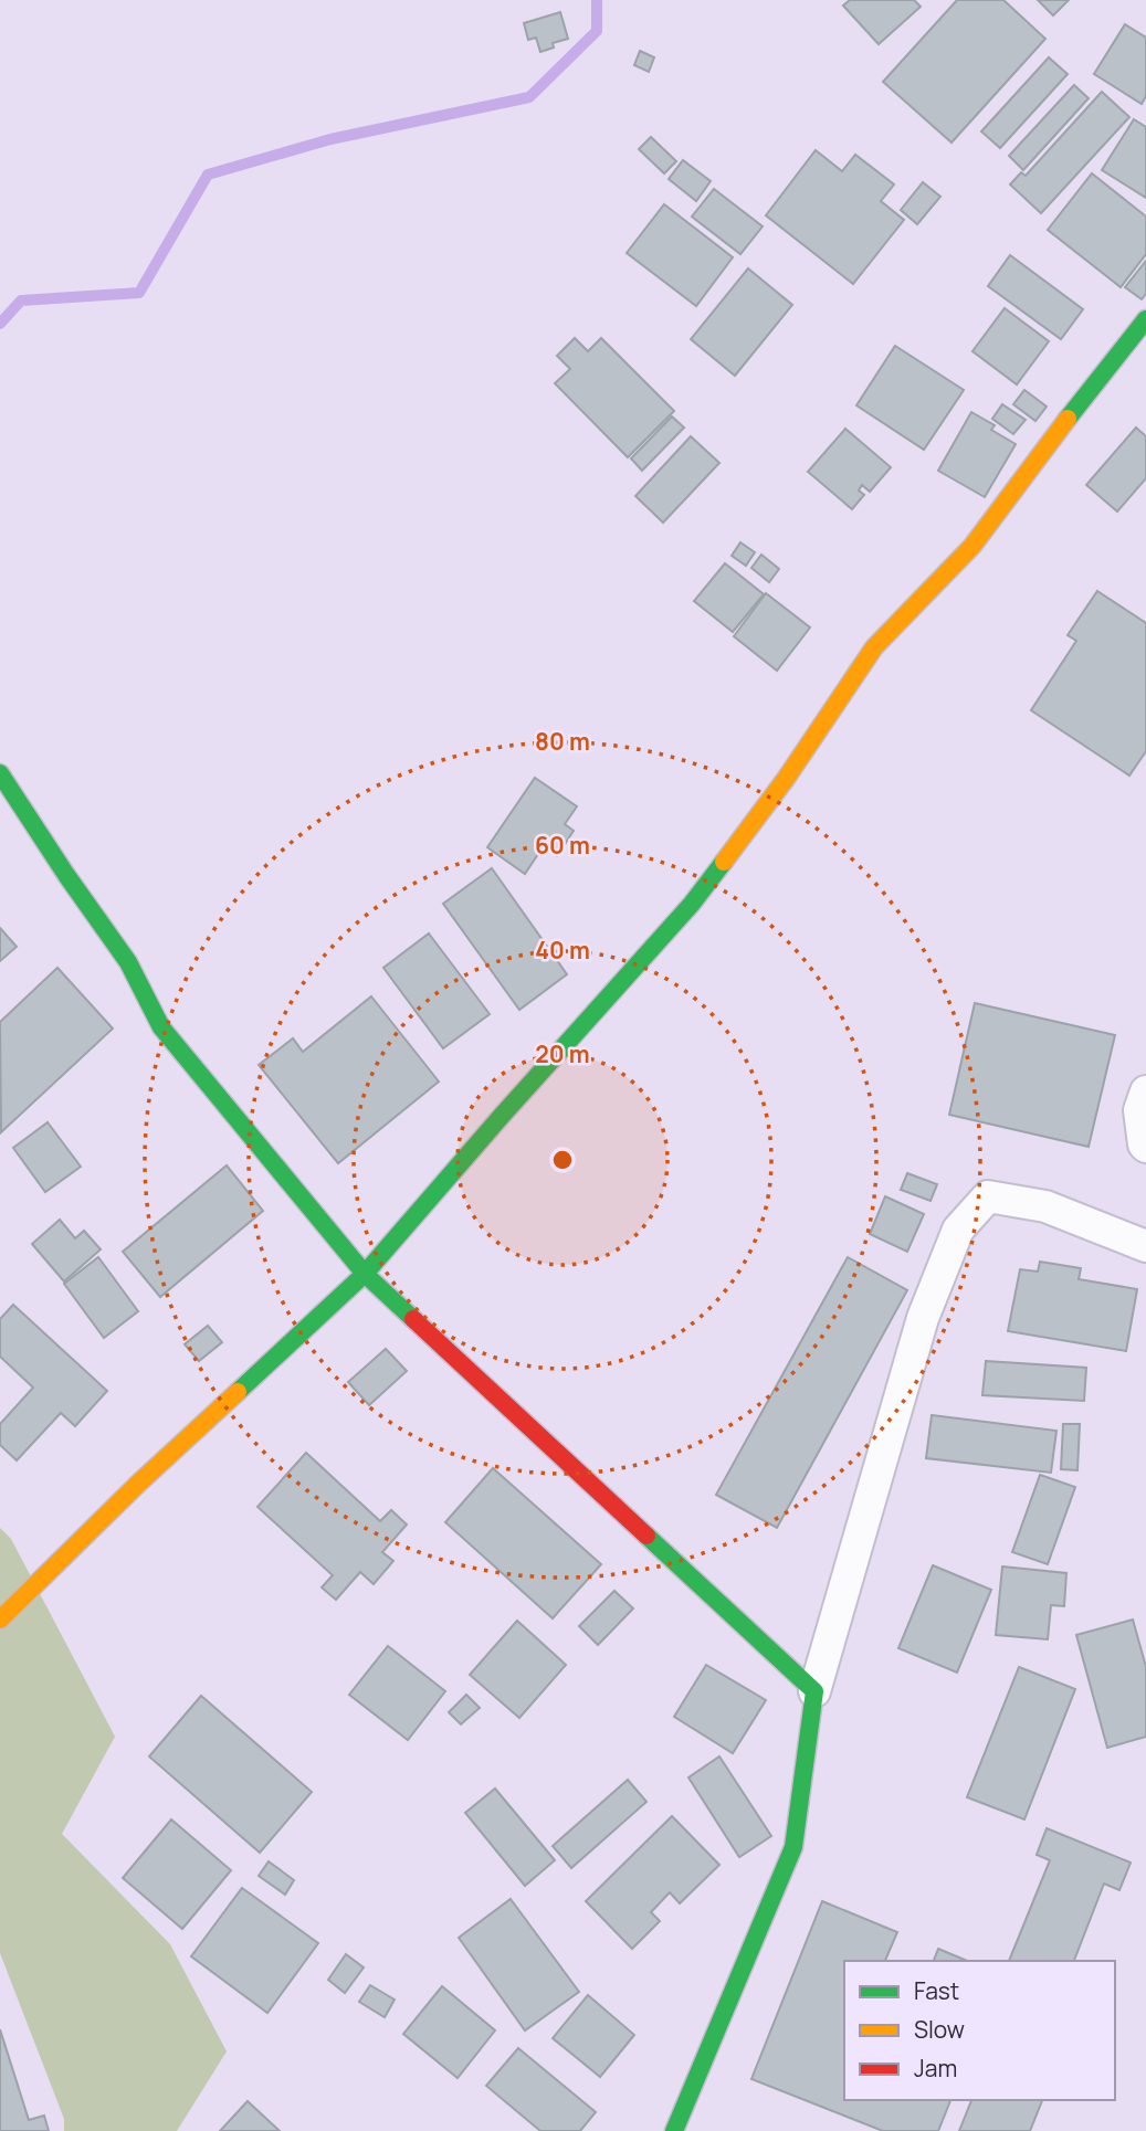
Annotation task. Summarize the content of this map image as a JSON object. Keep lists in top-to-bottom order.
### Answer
{
  "legend": ["Fast", "Slow", "Jam"],
  "rings": [
    "80 m",
    "60 m",
    "40 m",
    "20 m"
  ]
}
